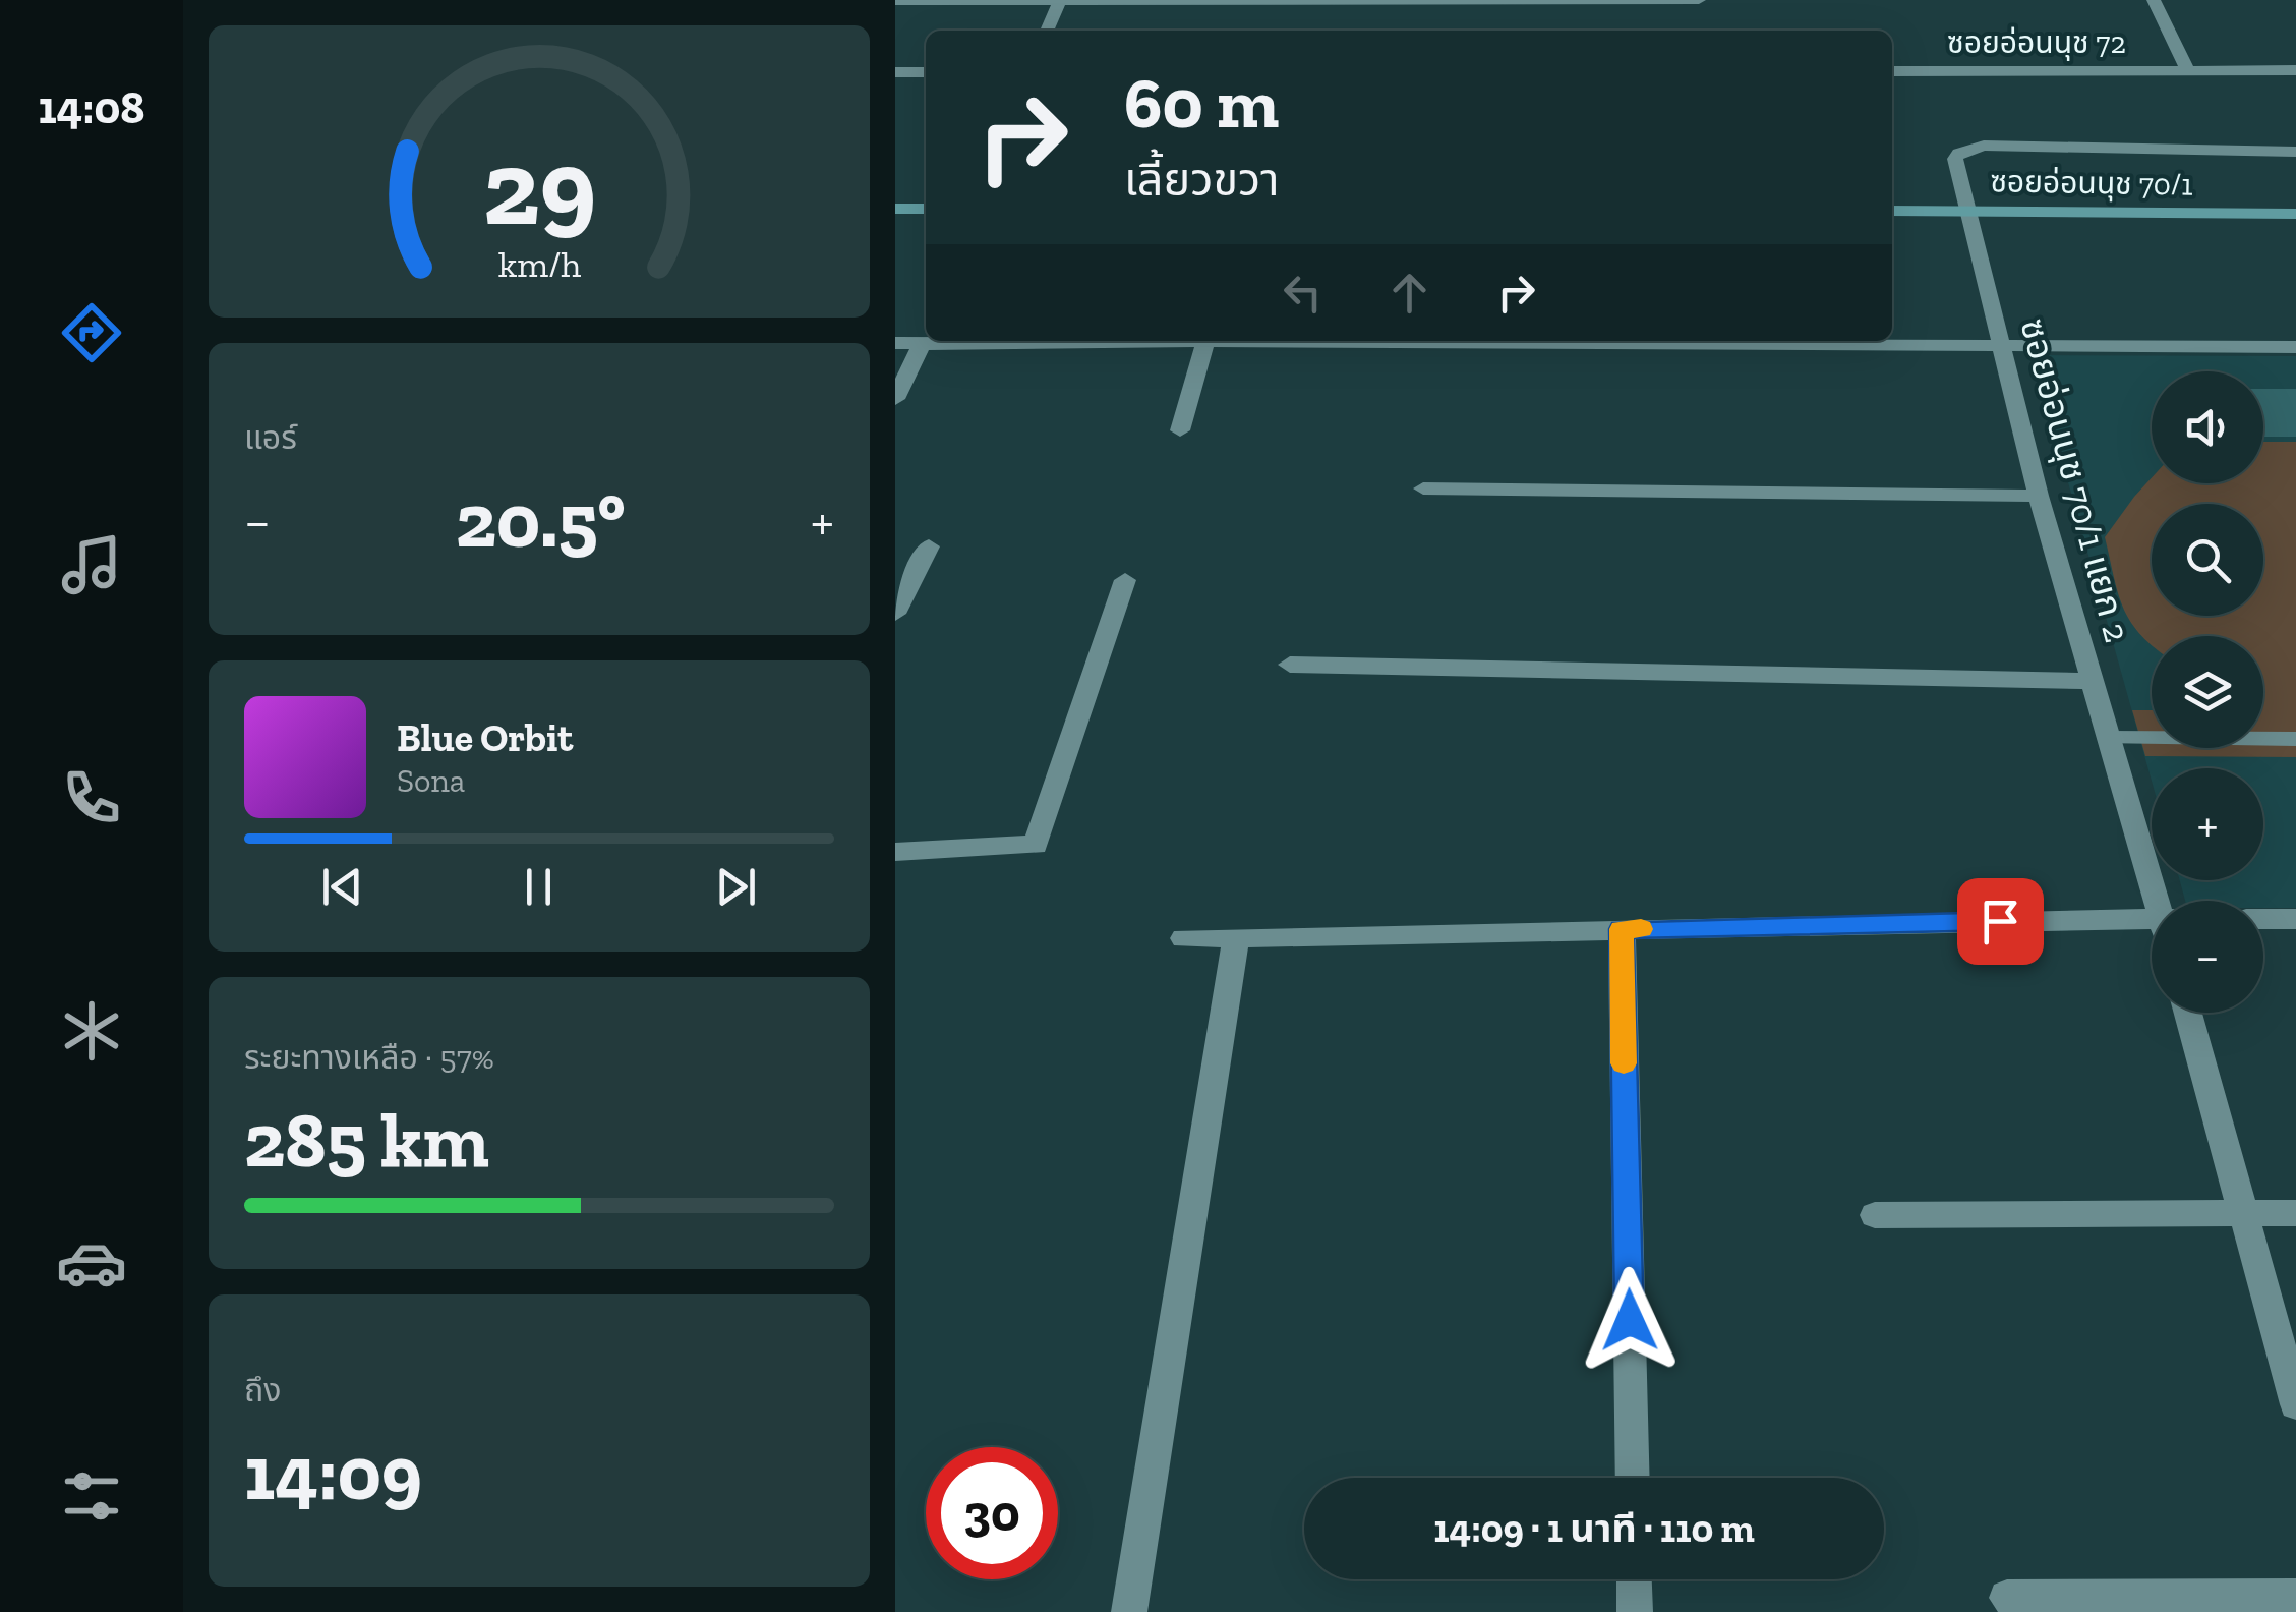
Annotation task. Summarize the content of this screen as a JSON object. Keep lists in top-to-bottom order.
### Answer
{
  "streets": {
    "street": ["ซอยอ่อนนุช 72", "ซอยอ่อนนุช 70/1", "ซอยอ่อนนุช 70/1 แยก 2"]
  },
  "crossings": [
    ["ซอยอ่อนนุช 70/1", "ซอยอ่อนนุช 70/1 แยก 2"]
  ],
  "page": {
    "tabs": "14:08",
    "turn": ["60 m", "เลี้ยวขวา"],
    "tile": [
      "แอร์",
      ["ระยะทางเหลือ · 57%", "285 km"],
      ["ถึง", "14:09"]
    ],
    "map_buttons": ["+", "−"],
    "heat": ["−", "20.5°", "+"],
    "song": ["Blue Orbit", "Sona"],
    "limit": "30",
    "trip": "14:09 · 1 นาที · 110 m",
    "gauge": ["29", "km/h"]
  }
}
